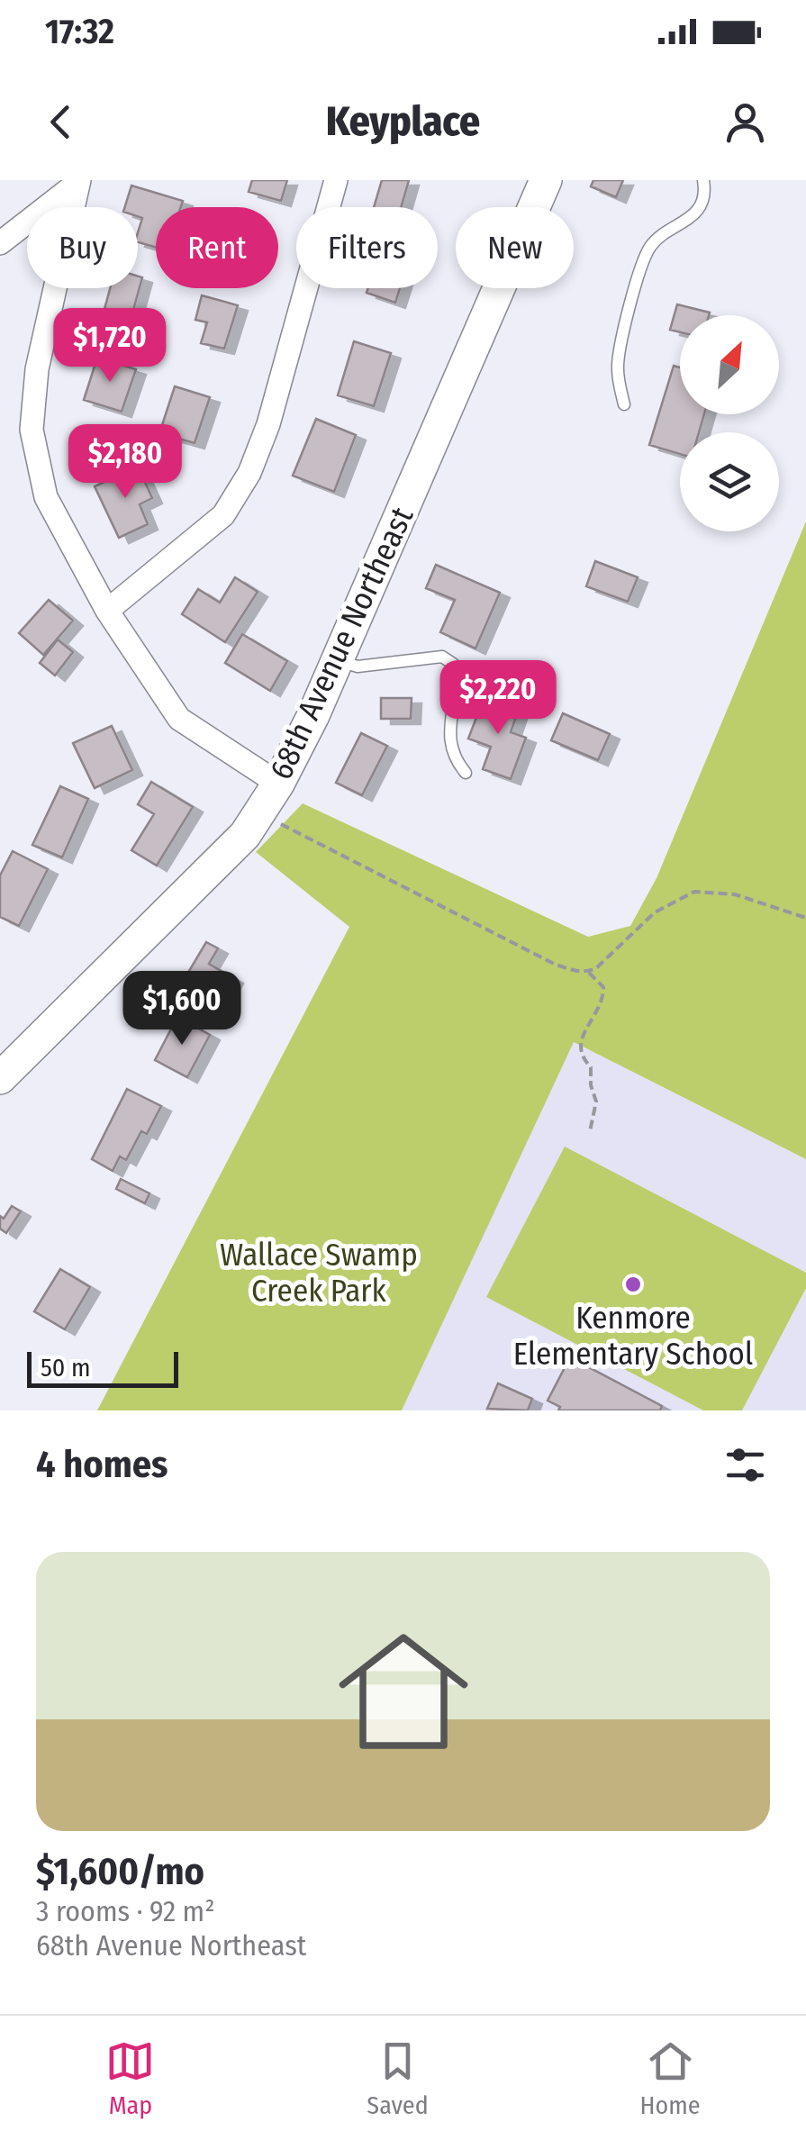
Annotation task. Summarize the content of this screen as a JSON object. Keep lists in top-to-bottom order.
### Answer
{
  "streets": {
    "street": ["68th Avenue Northeast"]
  },
  "parks": ["Wallace Swamp Creek Park"],
  "places": ["Kenmore Elementary School"],
  "scale_bar": "50 m",
  "north": "top right",
  "page": {
    "status": "17:32",
    "header": "Keyplace",
    "chip": [
      "Buy",
      "Rent",
      "Filters",
      "New"
    ],
    "price": [
      "$1,720",
      "$2,180",
      "$2,220",
      "$1,600"
    ],
    "scale": "50 m",
    "heading": "4 homes",
    "list": [
      {
        "name": "$1,600/mo",
        "note": "3 rooms · 92 m² · 68th Avenue Northeast"
      }
    ],
    "tabs": ["Map", "Saved", "Home"]
  }
}
